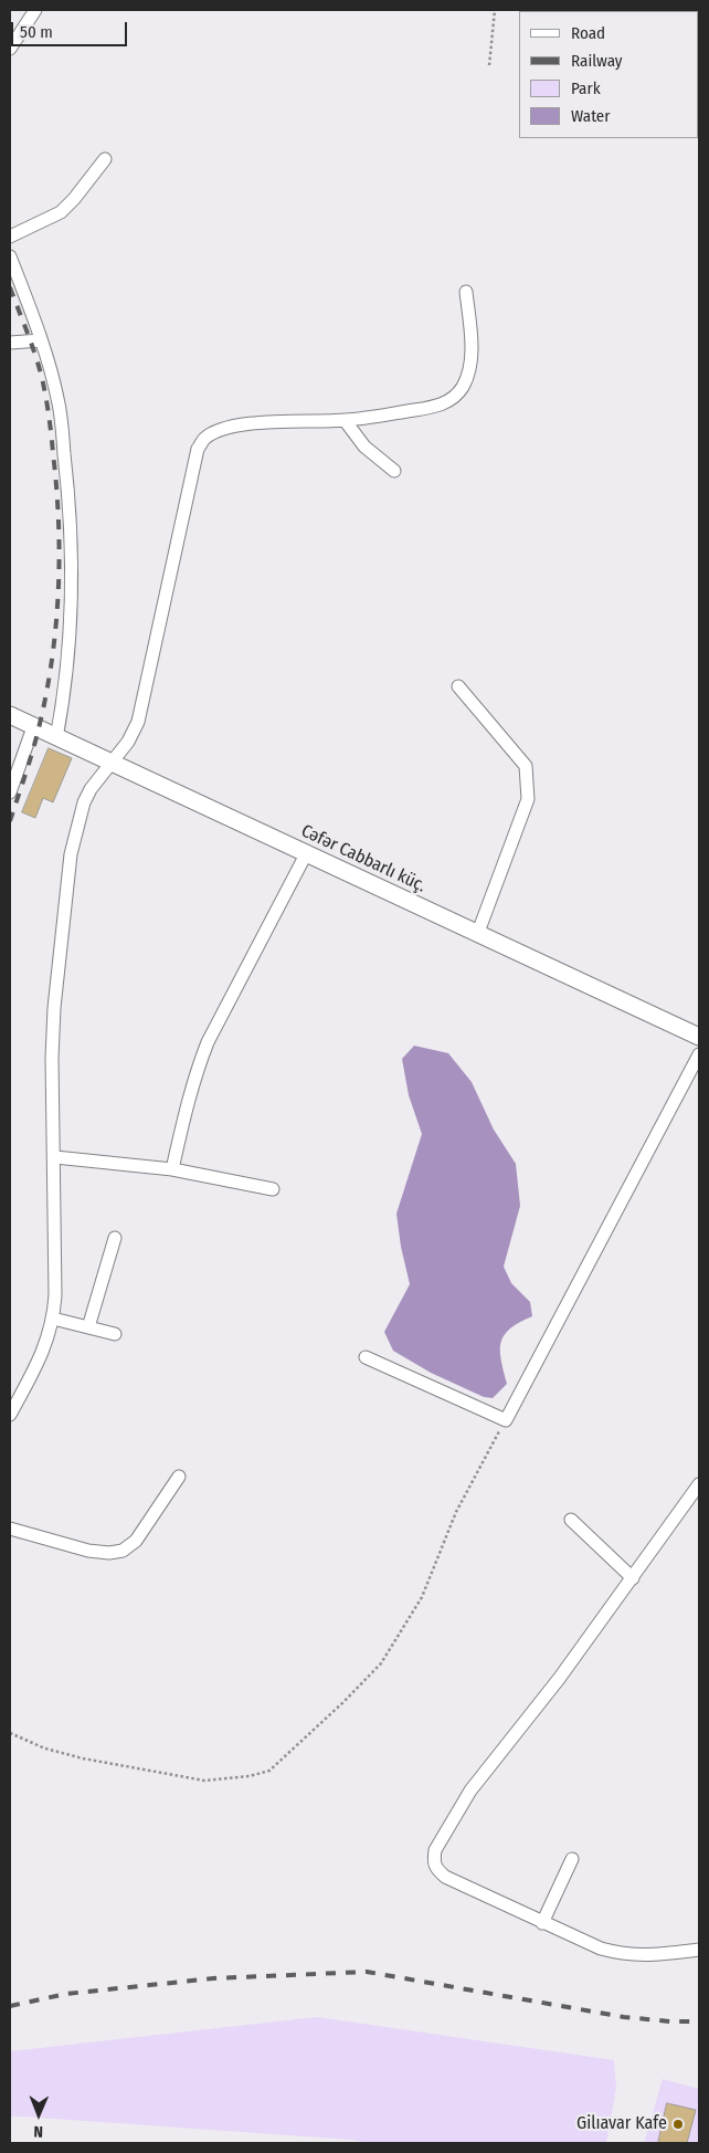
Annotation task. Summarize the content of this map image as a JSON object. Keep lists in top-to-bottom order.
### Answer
{
  "streets": {
    "street": ["Cəfər Cabbarlı küç."]
  },
  "places": ["Gilıavar Kafe"],
  "legend": [
    "Road",
    "Railway",
    "Park",
    "Water"
  ],
  "scale_bar": "50 m",
  "north": "bottom"
}
